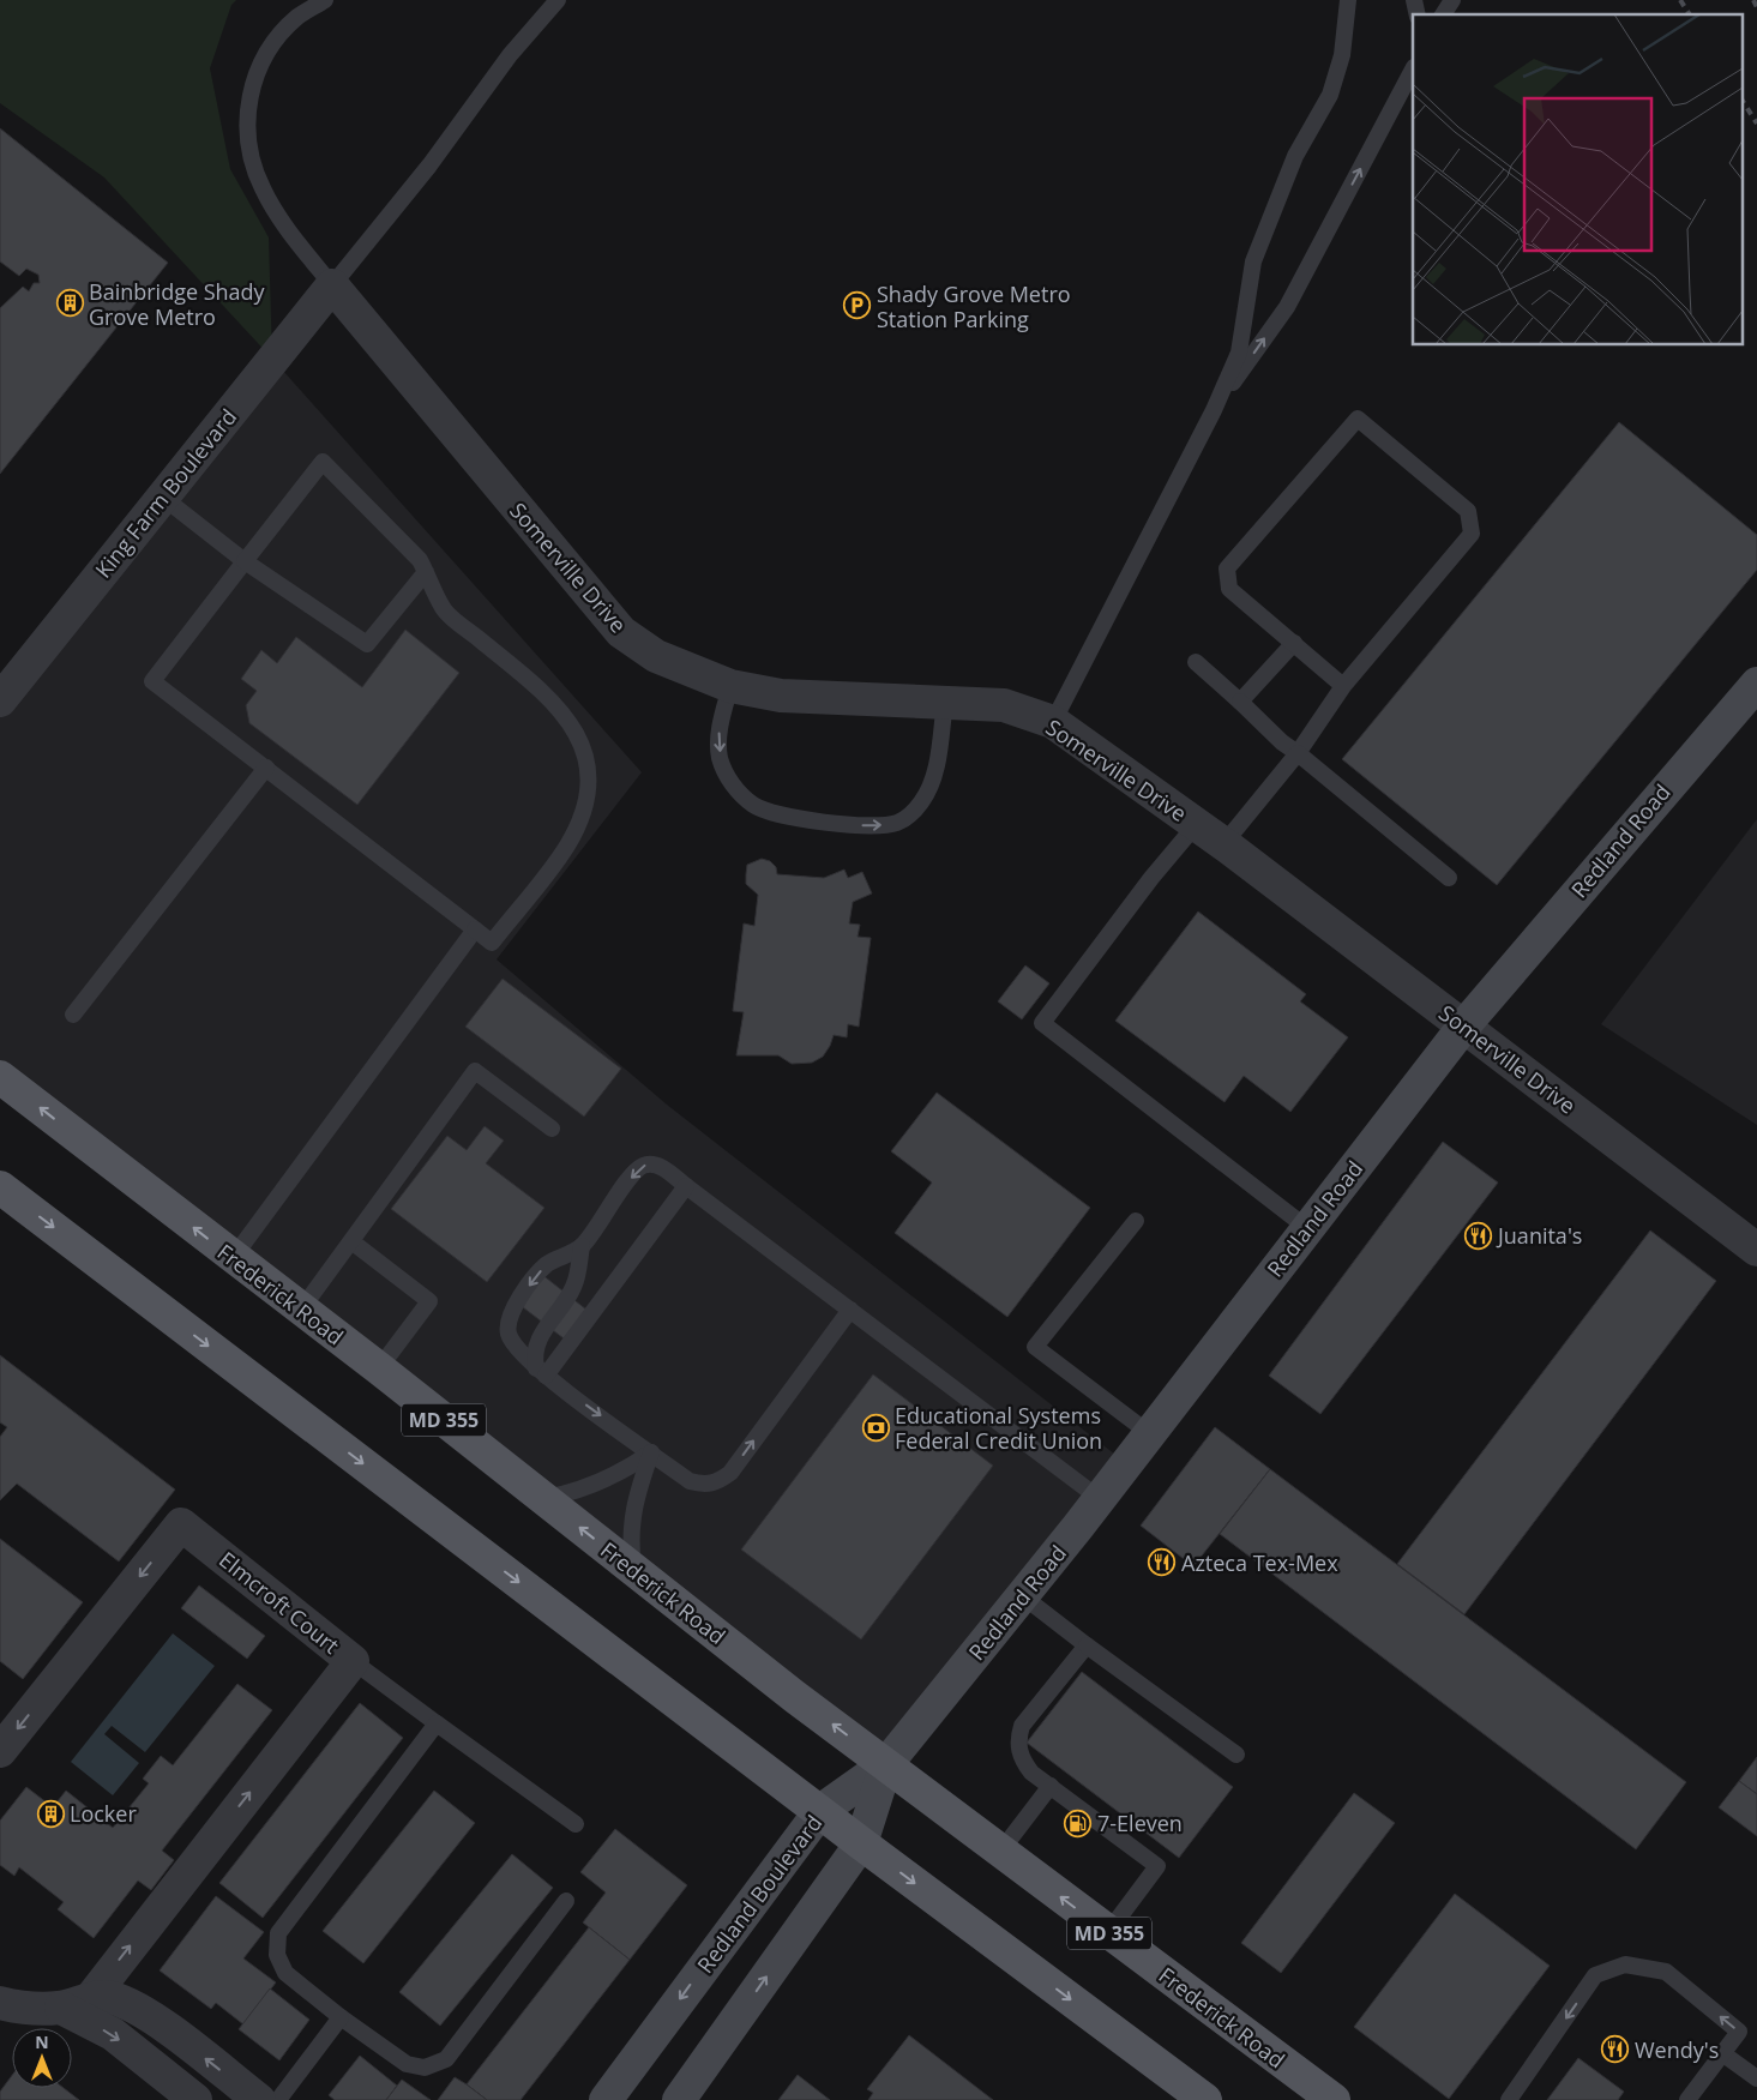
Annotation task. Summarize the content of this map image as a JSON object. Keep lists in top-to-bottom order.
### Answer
{
  "streets": {
    "main road": [
      "Redland Road",
      "Frederick Road",
      "MD 355",
      "Redland Boulevard"
    ],
    "street": ["King Farm Boulevard", "Somerville Drive", "Elmcroft Court"]
  },
  "crossings": [
    ["King Farm Boulevard", "Somerville Drive"],
    ["Somerville Drive", "Redland Road"],
    ["Redland Road", "Frederick Road"],
    ["Redland Road", "Redland Boulevard"],
    ["Frederick Road", "Redland Boulevard"]
  ],
  "places": {
    "building": ["Bainbridge Shady Grove Metro", "Locker"],
    "parking": ["Shady Grove Metro Station Parking"],
    "restaurant": ["Juanita's", "Azteca Tex-Mex", "Wendy's"],
    "bank": ["Educational Systems Federal Credit Union"],
    "fuel station": ["7-Eleven"]
  },
  "north": "top"
}
